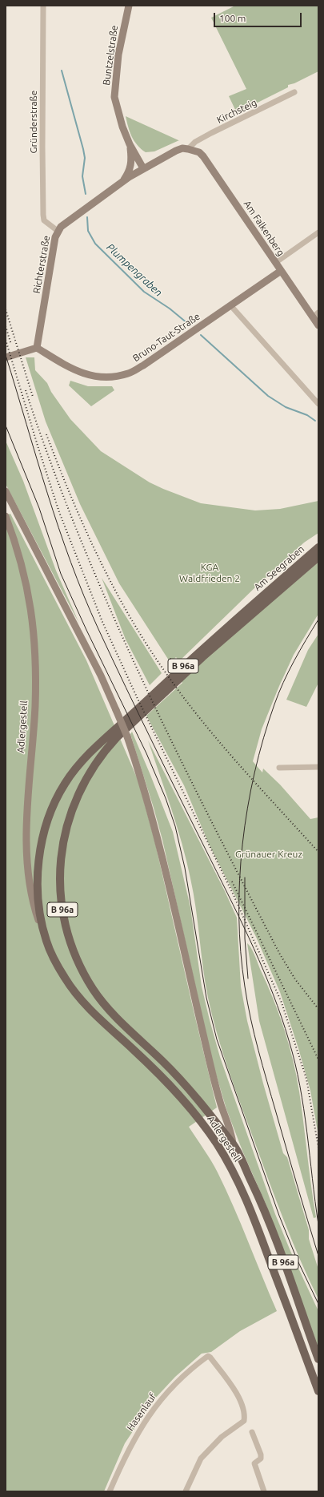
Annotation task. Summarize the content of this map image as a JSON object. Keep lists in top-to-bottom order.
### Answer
{
  "streets": {
    "main road": [
      "Buntzelstraße",
      "Am Falkenberg",
      "Richterstraße",
      "Bruno-Taut-Straße",
      "Am Seegraben",
      "B 96a",
      "Adlergestell"
    ],
    "street": ["Kirchsteig", "Gründerstraße", "Hasenlauf"]
  },
  "crossings": [
    ["Buntzelstraße", "Richterstraße"],
    ["Kirchsteig", "Am Falkenberg"],
    ["Kirchsteig", "Richterstraße"],
    ["Gründerstraße", "Richterstraße"],
    ["Am Falkenberg", "Richterstraße"],
    ["Am Falkenberg", "Bruno-Taut-Straße"],
    ["Richterstraße", "Bruno-Taut-Straße"],
    ["Am Seegraben", "Adlergestell"]
  ],
  "water": ["Plumpengraben"],
  "parks": ["KGA Waldfrieden 2", "Grünauer Kreuz"],
  "scale_bar": "100 m"
}
